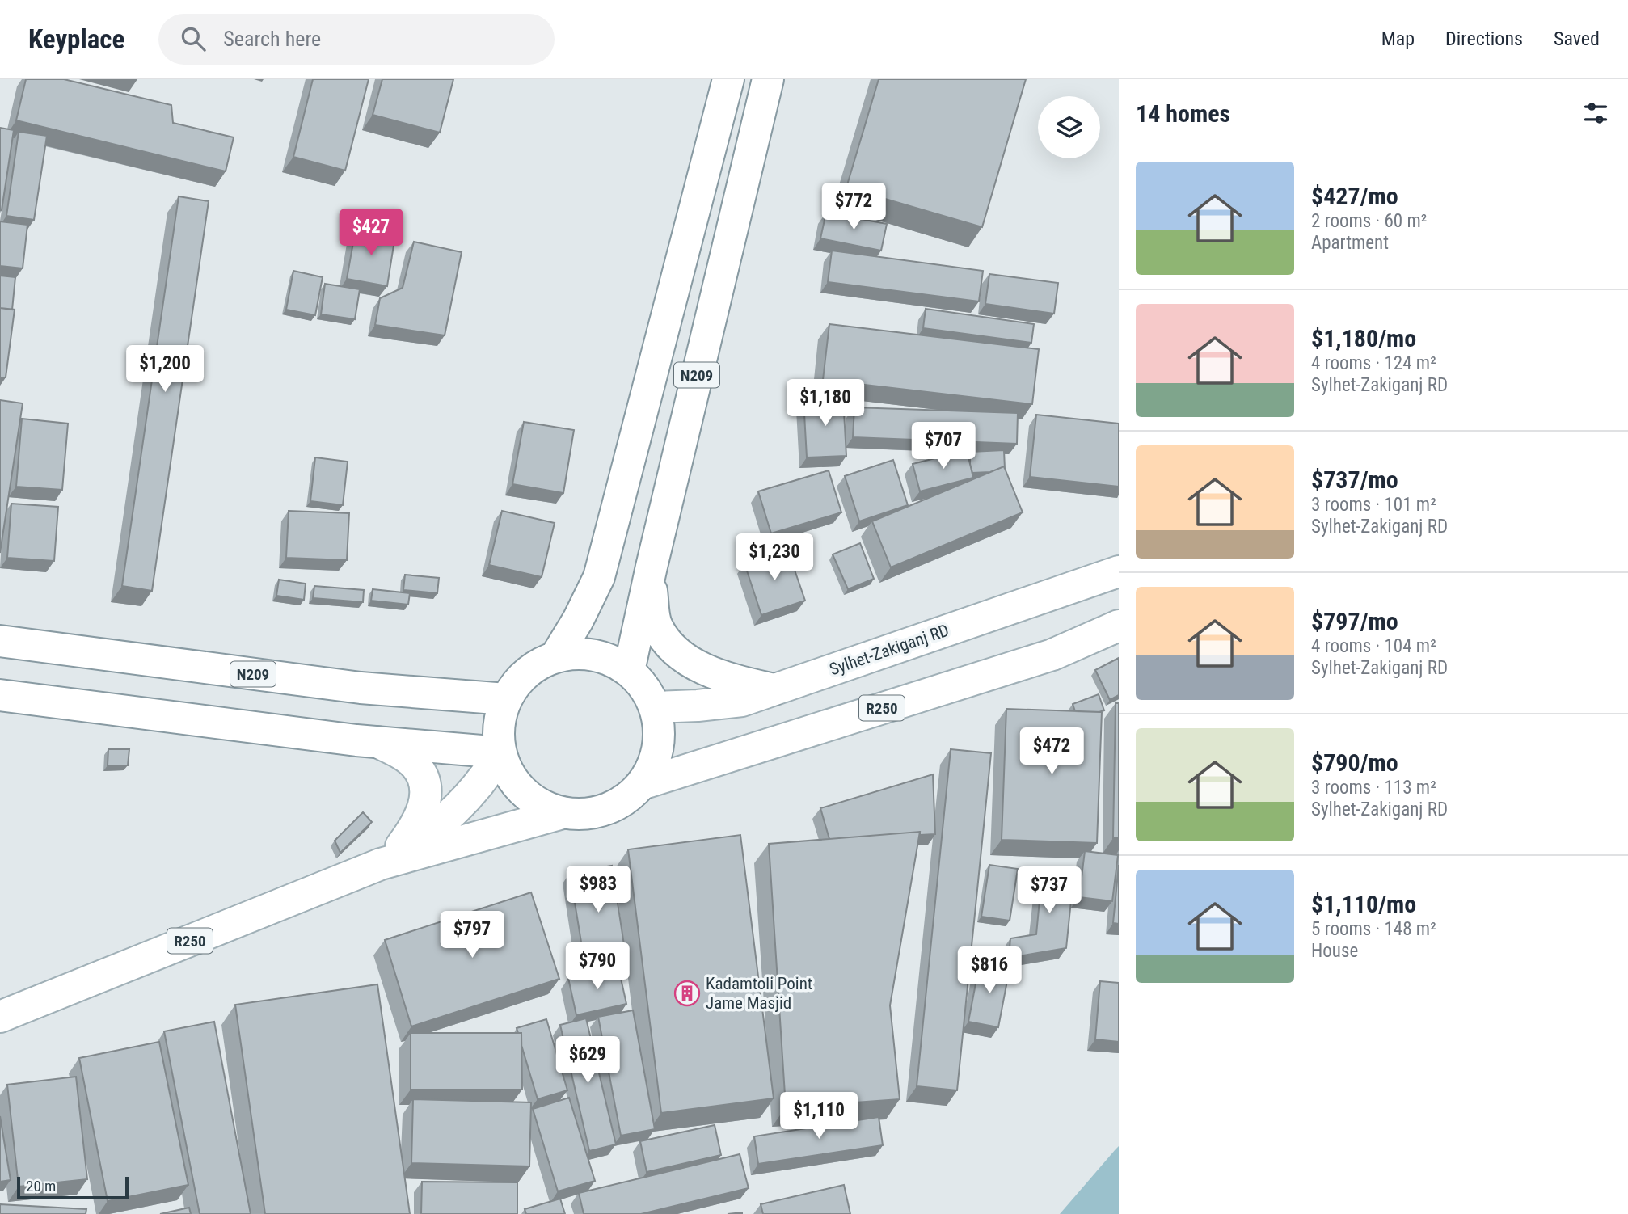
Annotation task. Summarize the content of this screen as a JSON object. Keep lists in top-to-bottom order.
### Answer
{
  "streets": {
    "main road": ["N209", "Sylhet-Zakiganj RD", "R250"]
  },
  "crossings": [
    ["N209", "Sylhet-Zakiganj RD"],
    ["N209", "R250"],
    ["Sylhet-Zakiganj RD", "R250"]
  ],
  "places": {
    "building": ["Kadamtoli Point Jame Masjid"]
  },
  "scale_bar": "20 m",
  "page": {
    "header": "Keyplace",
    "search": "Search here",
    "nav": ["Map", "Directions", "Saved"],
    "heading": "14 homes",
    "list": [
      {
        "name": "$427/mo",
        "note": "2 rooms · 60 m² · Apartment"
      },
      {
        "name": "$1,180/mo",
        "note": "4 rooms · 124 m² · Sylhet-Zakiganj RD"
      },
      {
        "name": "$737/mo",
        "note": "3 rooms · 101 m² · Sylhet-Zakiganj RD"
      },
      {
        "name": "$797/mo",
        "note": "4 rooms · 104 m² · Sylhet-Zakiganj RD"
      },
      {
        "name": "$790/mo",
        "note": "3 rooms · 113 m² · Sylhet-Zakiganj RD"
      },
      {
        "name": "$1,110/mo",
        "note": "5 rooms · 148 m² · House"
      }
    ],
    "price": [
      "$772",
      "$427",
      "$1,200",
      "$1,180",
      "$707",
      "$1,230",
      "$472",
      "$983",
      "$737",
      "$797",
      "$790",
      "$816",
      "$629",
      "$1,110"
    ],
    "scale": "20 m"
  }
}
